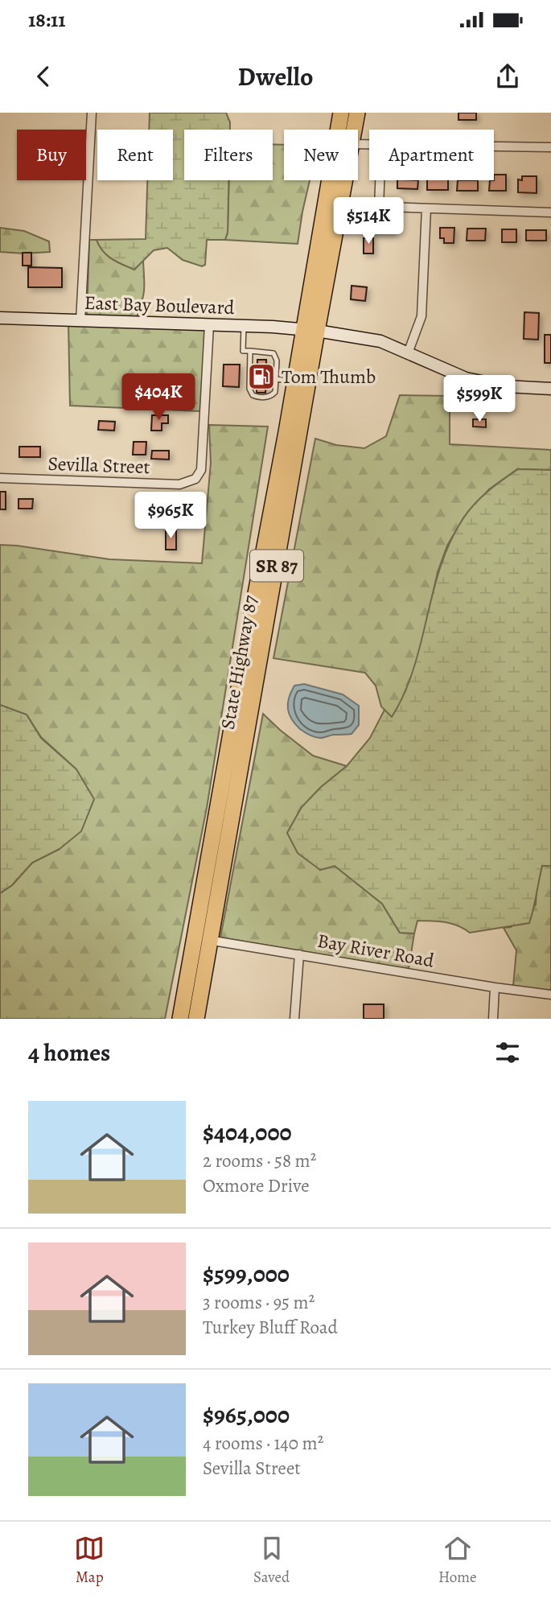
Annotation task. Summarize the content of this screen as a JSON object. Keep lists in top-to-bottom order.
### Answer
{
  "streets": {
    "highway": ["SR 87", "State Highway 87"],
    "main road": ["East Bay Boulevard"],
    "street": ["Sevilla Street", "Bay River Road"]
  },
  "crossings": [
    ["East Bay Boulevard", "Sevilla Street"],
    ["East Bay Boulevard", "SR 87"],
    ["East Bay Boulevard", "State Highway 87"],
    ["SR 87", "State Highway 87"],
    ["SR 87", "Bay River Road"],
    ["State Highway 87", "Bay River Road"]
  ],
  "places": {
    "fuel station": ["Tom Thumb"]
  },
  "page": {
    "status": "18:11",
    "header": "Dwello",
    "chip": [
      "Buy",
      "Rent",
      "Filters",
      "New",
      "Apartment"
    ],
    "price": [
      "$514K",
      "$404K",
      "$599K",
      "$965K"
    ],
    "heading": "4 homes",
    "list": [
      {
        "name": "$404,000",
        "note": "2 rooms · 58 m² · Oxmore Drive"
      },
      {
        "name": "$599,000",
        "note": "3 rooms · 95 m² · Turkey Bluff Road"
      },
      {
        "name": "$965,000",
        "note": "4 rooms · 140 m² · Sevilla Street"
      }
    ],
    "tabs": ["Map", "Saved", "Home"]
  }
}
